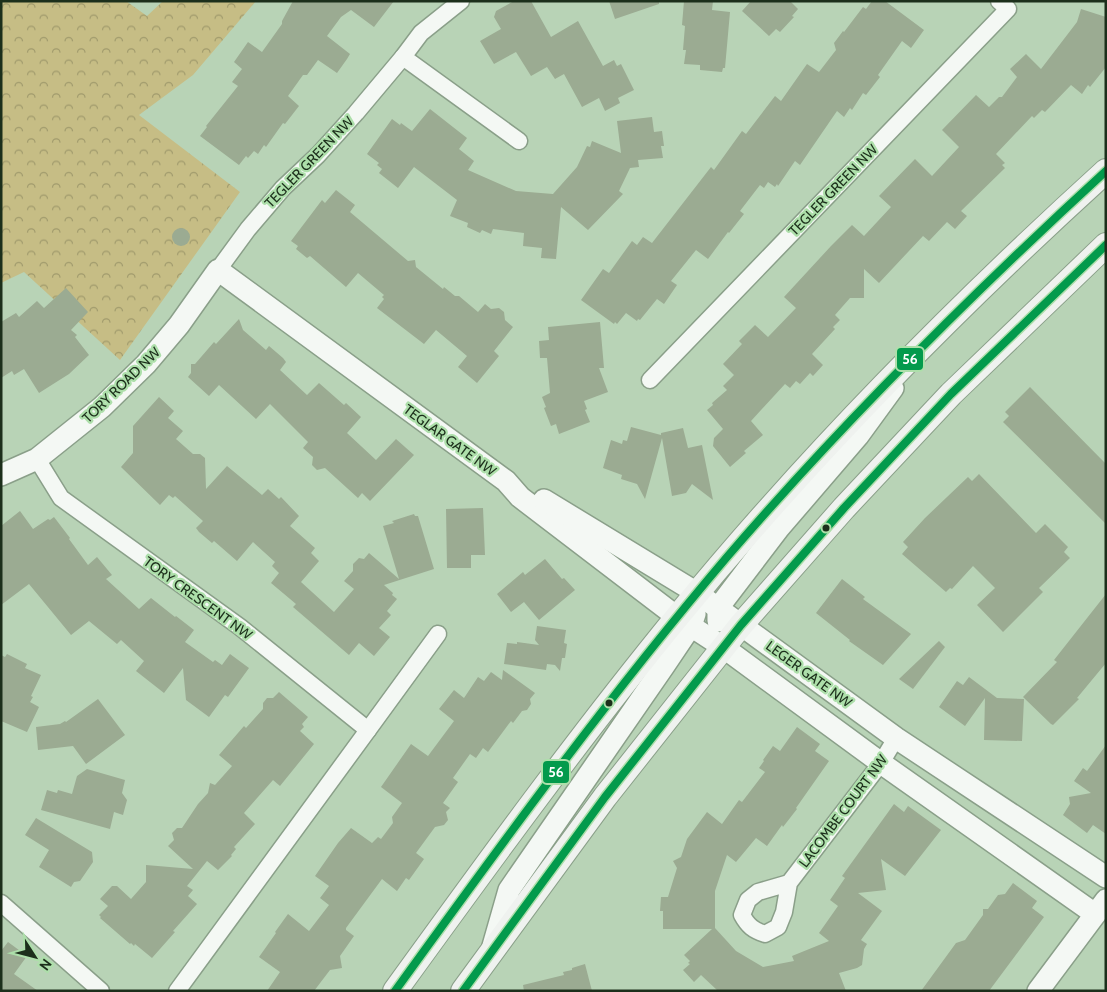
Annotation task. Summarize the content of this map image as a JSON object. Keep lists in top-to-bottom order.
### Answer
{
  "streets": {
    "street": [
      "TEGLER GREEN NW",
      "TORY ROAD NW",
      "TEGLAR GATE NW",
      "TORY CRESCENT NW",
      "LEGER GATE NW",
      "LACOMBE COURT NW"
    ]
  },
  "crossings": [
    ["TEGLER GREEN NW", "TORY ROAD NW"],
    ["TEGLER GREEN NW", "TEGLAR GATE NW"],
    ["TORY ROAD NW", "TEGLAR GATE NW"],
    ["TORY ROAD NW", "TORY CRESCENT NW"],
    ["TEGLAR GATE NW", "LEGER GATE NW"],
    ["LEGER GATE NW", "LACOMBE COURT NW"]
  ],
  "lines": ["transit line 56"],
  "north": "bottom right"
}
